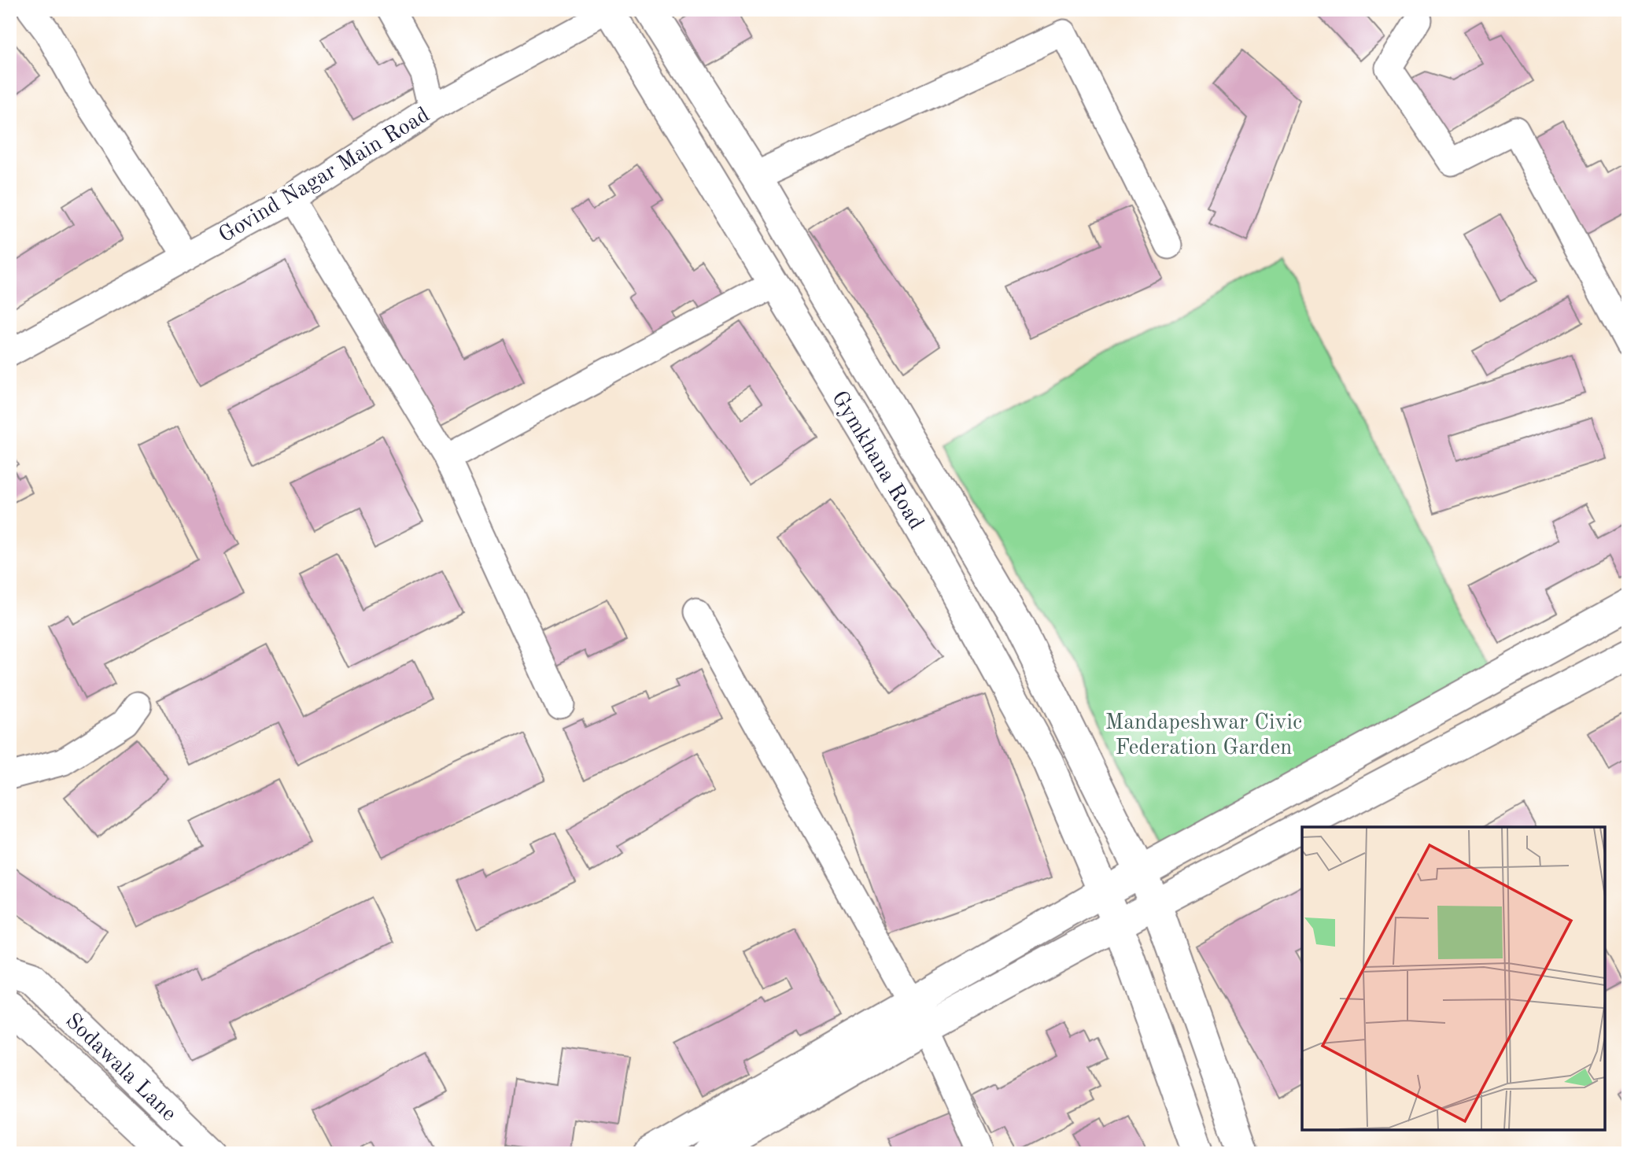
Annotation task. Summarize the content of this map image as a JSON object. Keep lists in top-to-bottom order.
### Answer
{
  "streets": {
    "street": ["Govind Nagar Main Road", "Gymkhana Road", "Sodawala Lane"]
  },
  "crossings": [
    ["Govind Nagar Main Road", "Gymkhana Road"]
  ],
  "parks": ["Mandapeshwar Civic Federation Garden"]
}
